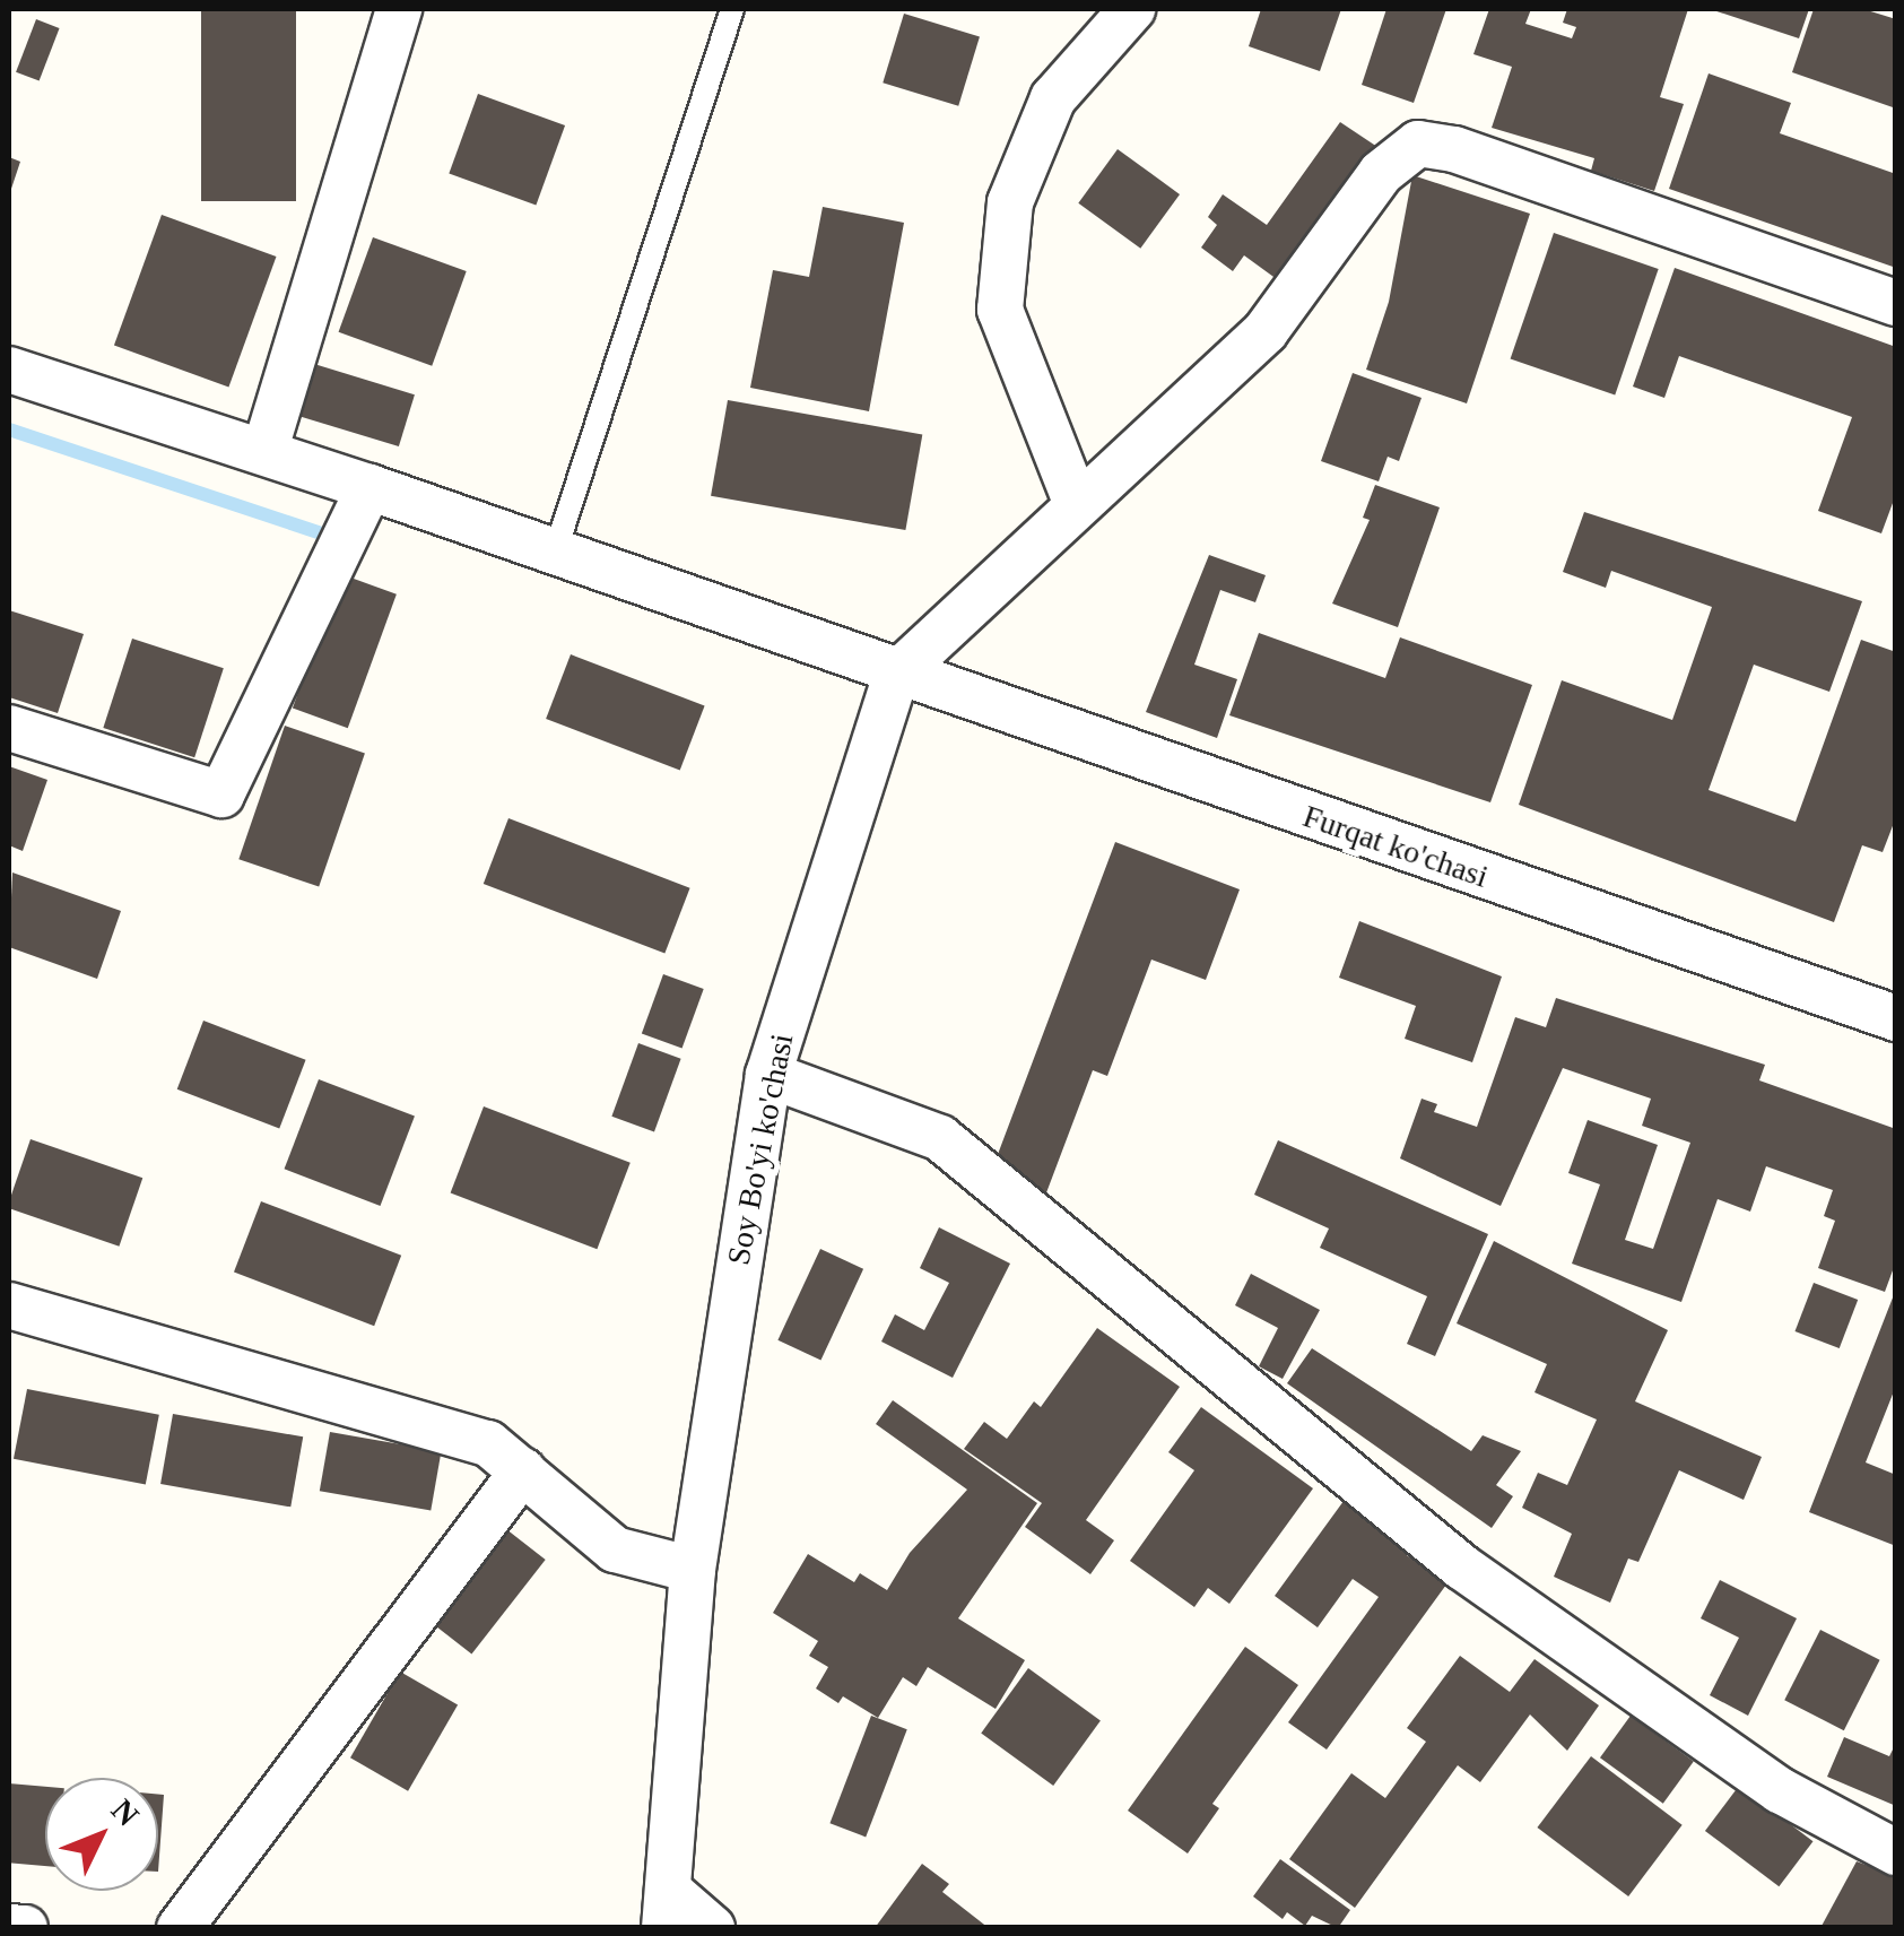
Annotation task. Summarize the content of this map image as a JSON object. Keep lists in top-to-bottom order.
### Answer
{
  "streets": {
    "street": ["Furqat ko'chasi", "Soy Bo'yi ko'chasi"]
  },
  "crossings": [
    ["Furqat ko'chasi", "Soy Bo'yi ko'chasi"]
  ],
  "north": "top right"
}
